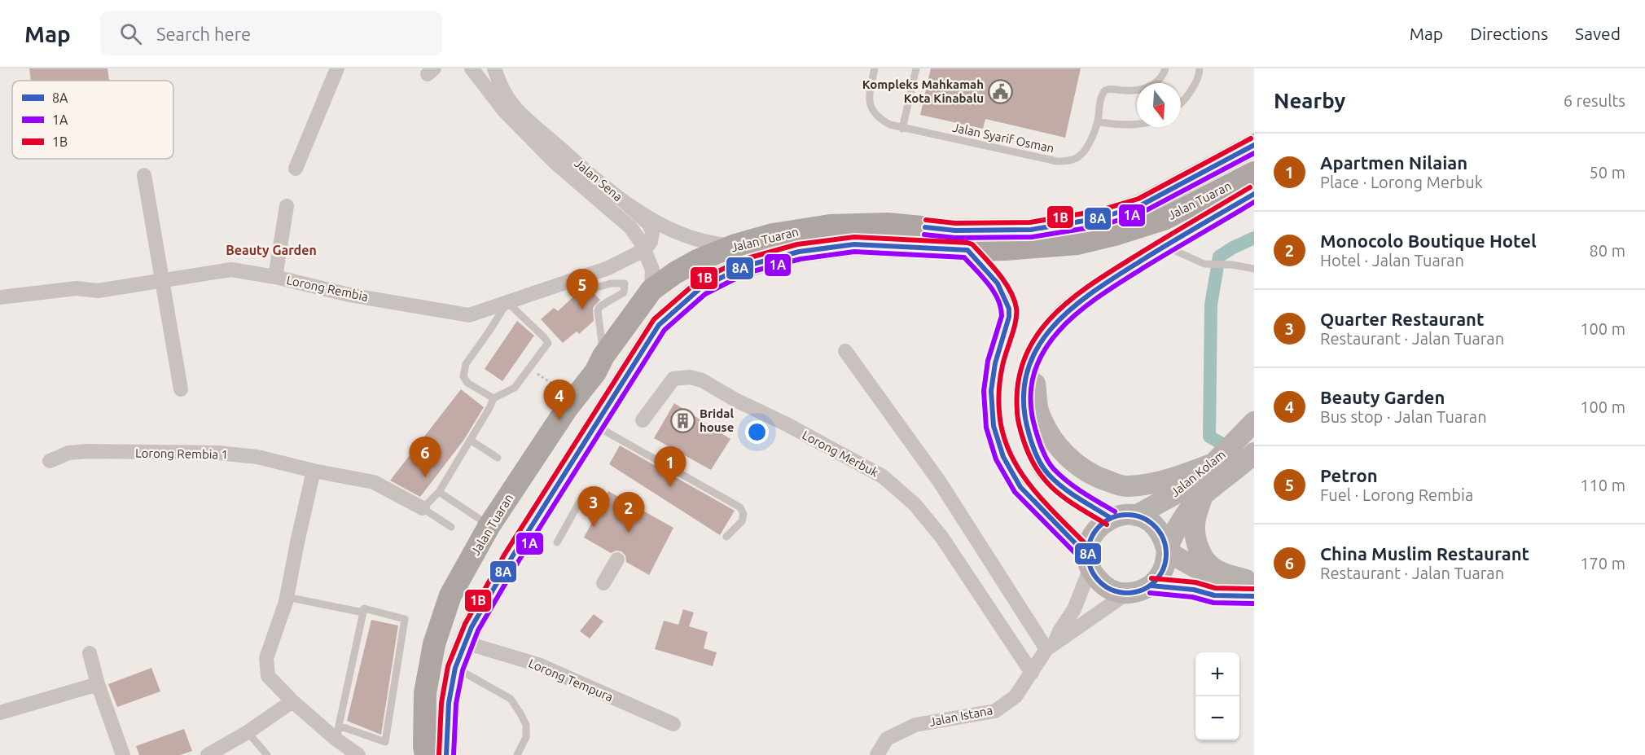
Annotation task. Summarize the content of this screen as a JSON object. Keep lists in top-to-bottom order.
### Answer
{
  "streets": {
    "main road": ["Jalan Tuaran", "Jalan Kolam"],
    "street": [
      "Jalan Sena",
      "Lorong Rembia",
      "Lorong Rembia 1",
      "Lorong Merbuk",
      "Lorong Tempura",
      "Jalan Istana"
    ],
    "lane": ["Jalan Syarif Osman"]
  },
  "crossings": [
    ["Jalan Sena", "Jalan Tuaran"],
    ["Jalan Sena", "Lorong Rembia"],
    ["Jalan Tuaran", "Lorong Tempura"],
    ["Lorong Merbuk", "Jalan Istana"],
    ["Jalan Kolam", "Jalan Istana"]
  ],
  "districts": ["Beauty Garden"],
  "places": {
    "public building": ["Kompleks Mahkamah Kota Kinabalu"],
    "building": ["Bridal house"]
  },
  "lines": ["transit line 1B", "transit line 8A", "transit line 1A"],
  "legend": ["8A", "1A", "1B"],
  "north": "bottom",
  "page": {
    "header": "Map",
    "search": "Search here",
    "nav": ["Map", "Directions", "Saved"],
    "heading": ["Nearby", "6 results"],
    "list": [
      {
        "mark": "1",
        "name": "Apartmen Nilaian",
        "note": "Place · Lorong Merbuk",
        "value": "50 m"
      },
      {
        "mark": "2",
        "name": "Monocolo Boutique Hotel",
        "note": "Hotel · Jalan Tuaran",
        "value": "80 m"
      },
      {
        "mark": "3",
        "name": "Quarter Restaurant",
        "note": "Restaurant · Jalan Tuaran",
        "value": "100 m"
      },
      {
        "mark": "4",
        "name": "Beauty Garden",
        "note": "Bus stop · Jalan Tuaran",
        "value": "100 m"
      },
      {
        "mark": "5",
        "name": "Petron",
        "note": "Fuel · Lorong Rembia",
        "value": "110 m"
      },
      {
        "mark": "6",
        "name": "China Muslim Restaurant",
        "note": "Restaurant · Jalan Tuaran",
        "value": "170 m"
      }
    ],
    "pins": [
      "5",
      "4",
      "6",
      "1",
      "3",
      "2"
    ],
    "map_buttons": ["+", "−"]
  }
}
